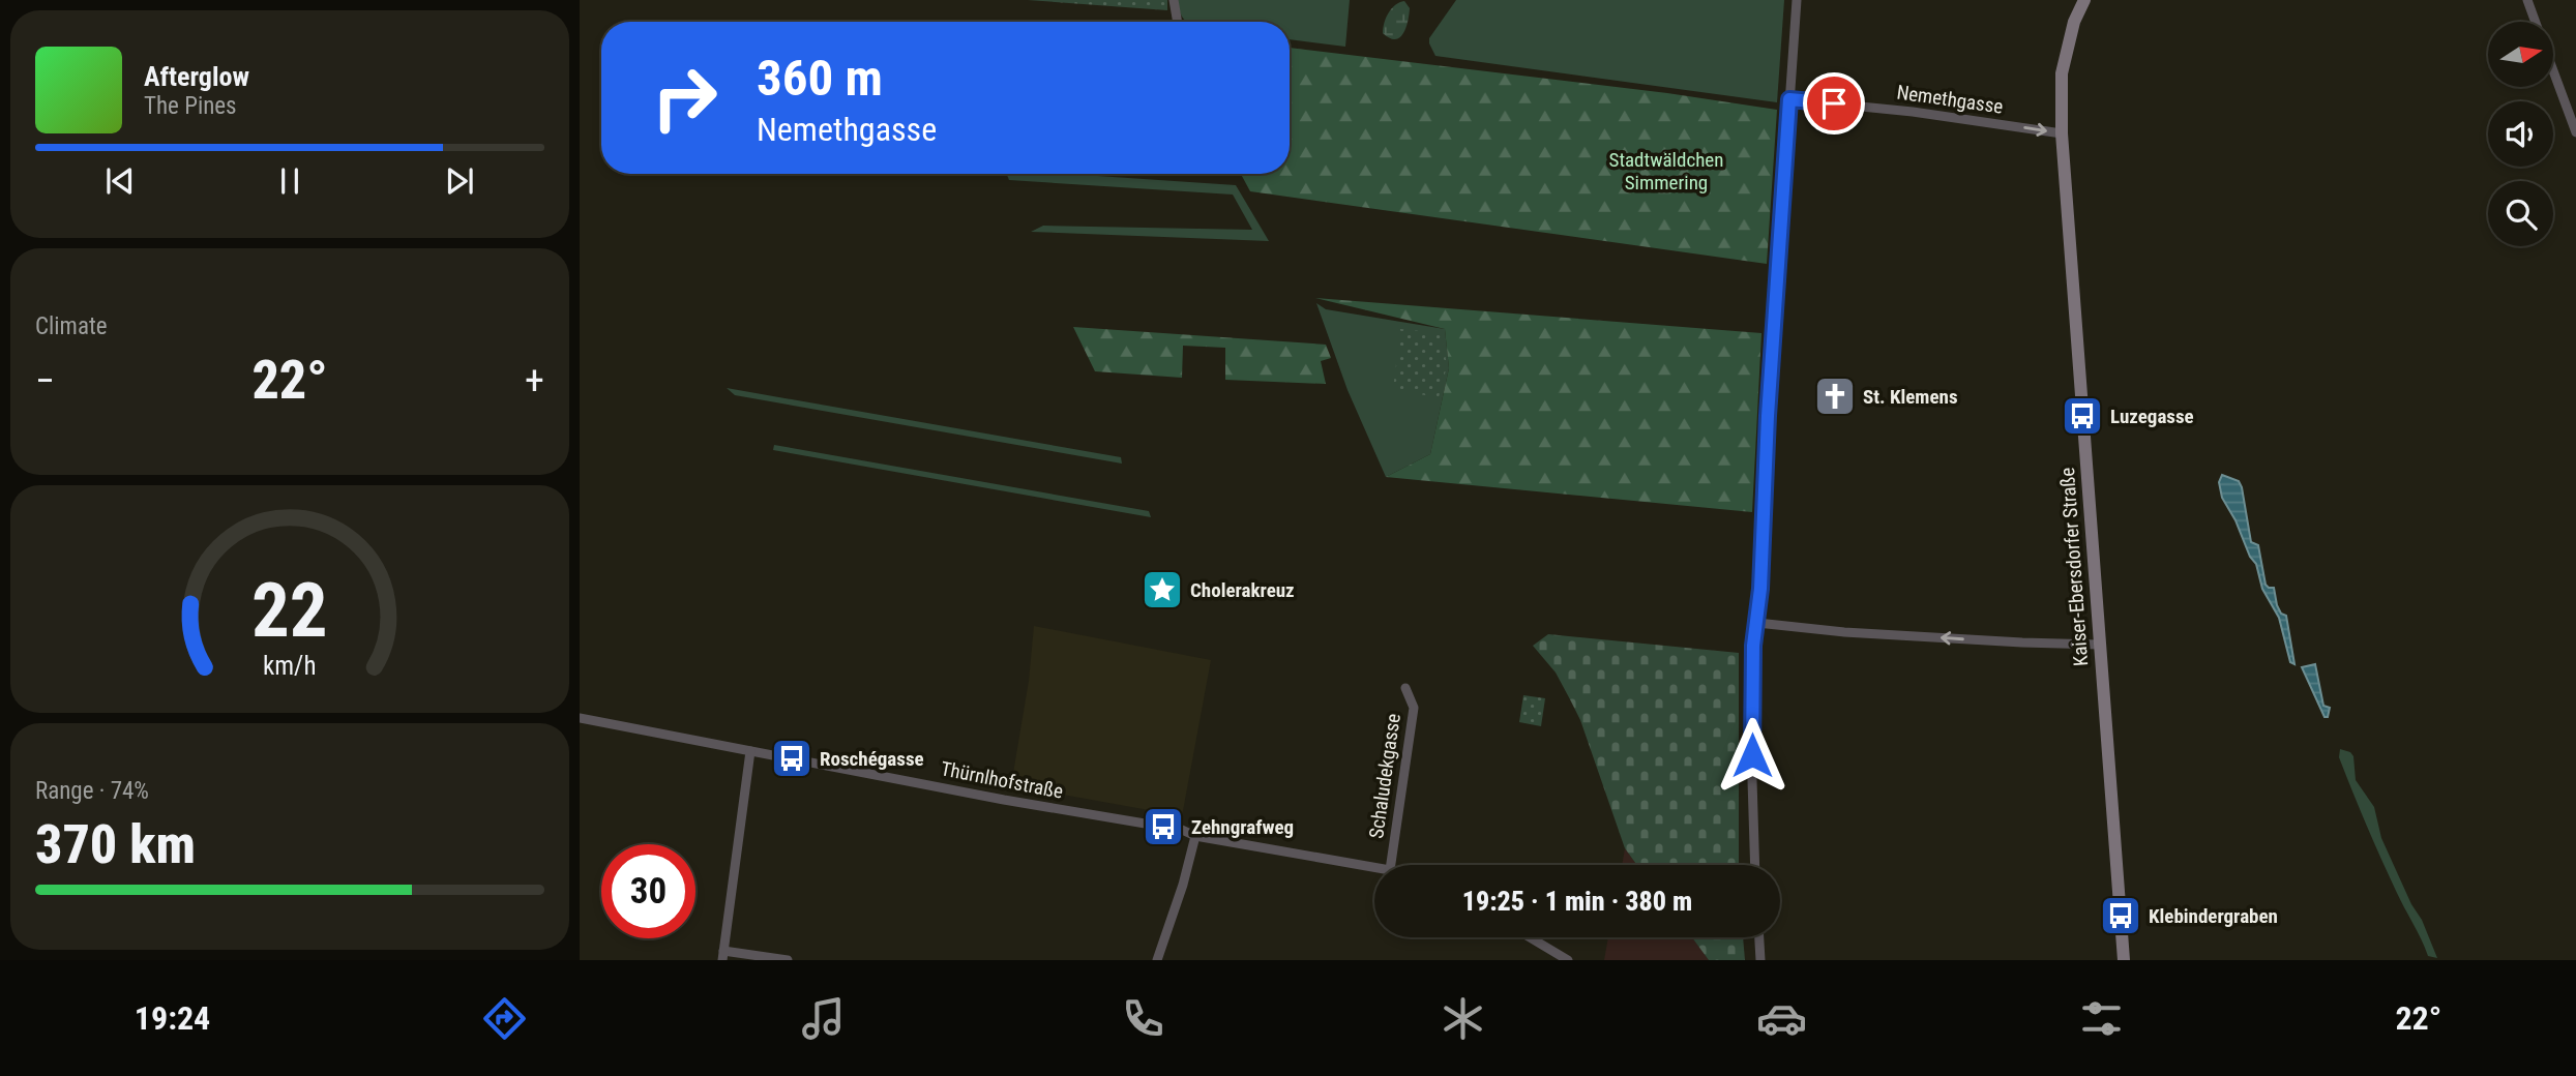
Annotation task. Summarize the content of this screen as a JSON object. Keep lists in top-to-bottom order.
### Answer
{
  "streets": {
    "main road": ["Kaiser-Ebersdorfer Straße"],
    "street": ["Nemethgasse", "Schaludekgasse", "Thürnlhofstraße"]
  },
  "crossings": [
    ["Nemethgasse", "Kaiser-Ebersdorfer Straße"]
  ],
  "one_way": ["Nemethgasse"],
  "parks": ["Stadtwäldchen Simmering"],
  "places": {
    "church": ["St. Klemens"],
    "bus stop": [
      "Luzegasse",
      "Roschégasse",
      "Zehngrafweg",
      "Klebindergraben"
    ],
    "place": ["Cholerakreuz"]
  },
  "north": "right",
  "page": {
    "turn": ["360 m", "Nemethgasse"],
    "song": ["Afterglow", "The Pines"],
    "tile": [
      "Climate",
      ["Range · 74%", "370 km"]
    ],
    "heat": ["−", "22°", "+"],
    "limit": "30",
    "trip": "19:25 · 1 min · 380 m",
    "tabs": ["19:24", "22°"],
    "gauge": ["22", "km/h"]
  }
}
